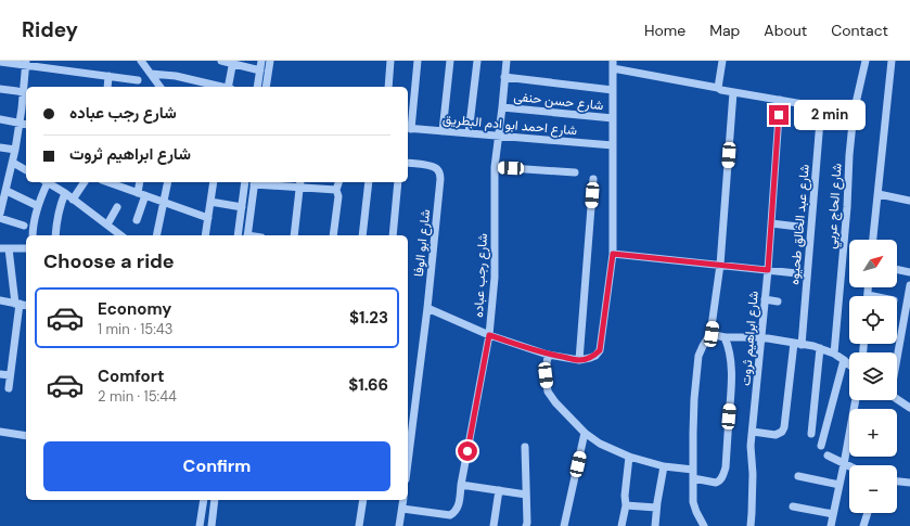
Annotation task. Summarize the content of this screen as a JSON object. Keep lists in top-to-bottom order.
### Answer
{
  "streets": {
    "street": [
      "شارع حسن حنفى",
      "شارع احمد ابو ادم البطريق",
      "شارع الحاج عربي",
      "شارع عبد الخالق طحيوه",
      "شارع ابو الوفا",
      "شارع رجب عباده",
      "شارع ابراهيم ثروت"
    ]
  },
  "crossings": [
    ["شارع حسن حنفى", "شارع رجب عباده"],
    ["شارع احمد ابو ادم البطريق", "شارع رجب عباده"],
    ["شارع عبد الخالق طحيوه", "شارع ابراهيم ثروت"]
  ],
  "north": "top right",
  "page": {
    "header": "Ridey",
    "nav": [
      "Home",
      "Map",
      "About",
      "Contact"
    ],
    "banner": ["شارع رجب عباده", "شارع ابراهيم ثروت"],
    "bubble": "2 min",
    "heading": "Choose a ride",
    "map_buttons": ["+", "−"],
    "list": [
      {
        "name": "Economy",
        "note": "1 min · 15:43",
        "value": "$1.23"
      },
      {
        "name": "Comfort",
        "note": "2 min · 15:44",
        "value": "$1.66"
      }
    ],
    "buttons": "Confirm"
  }
}
